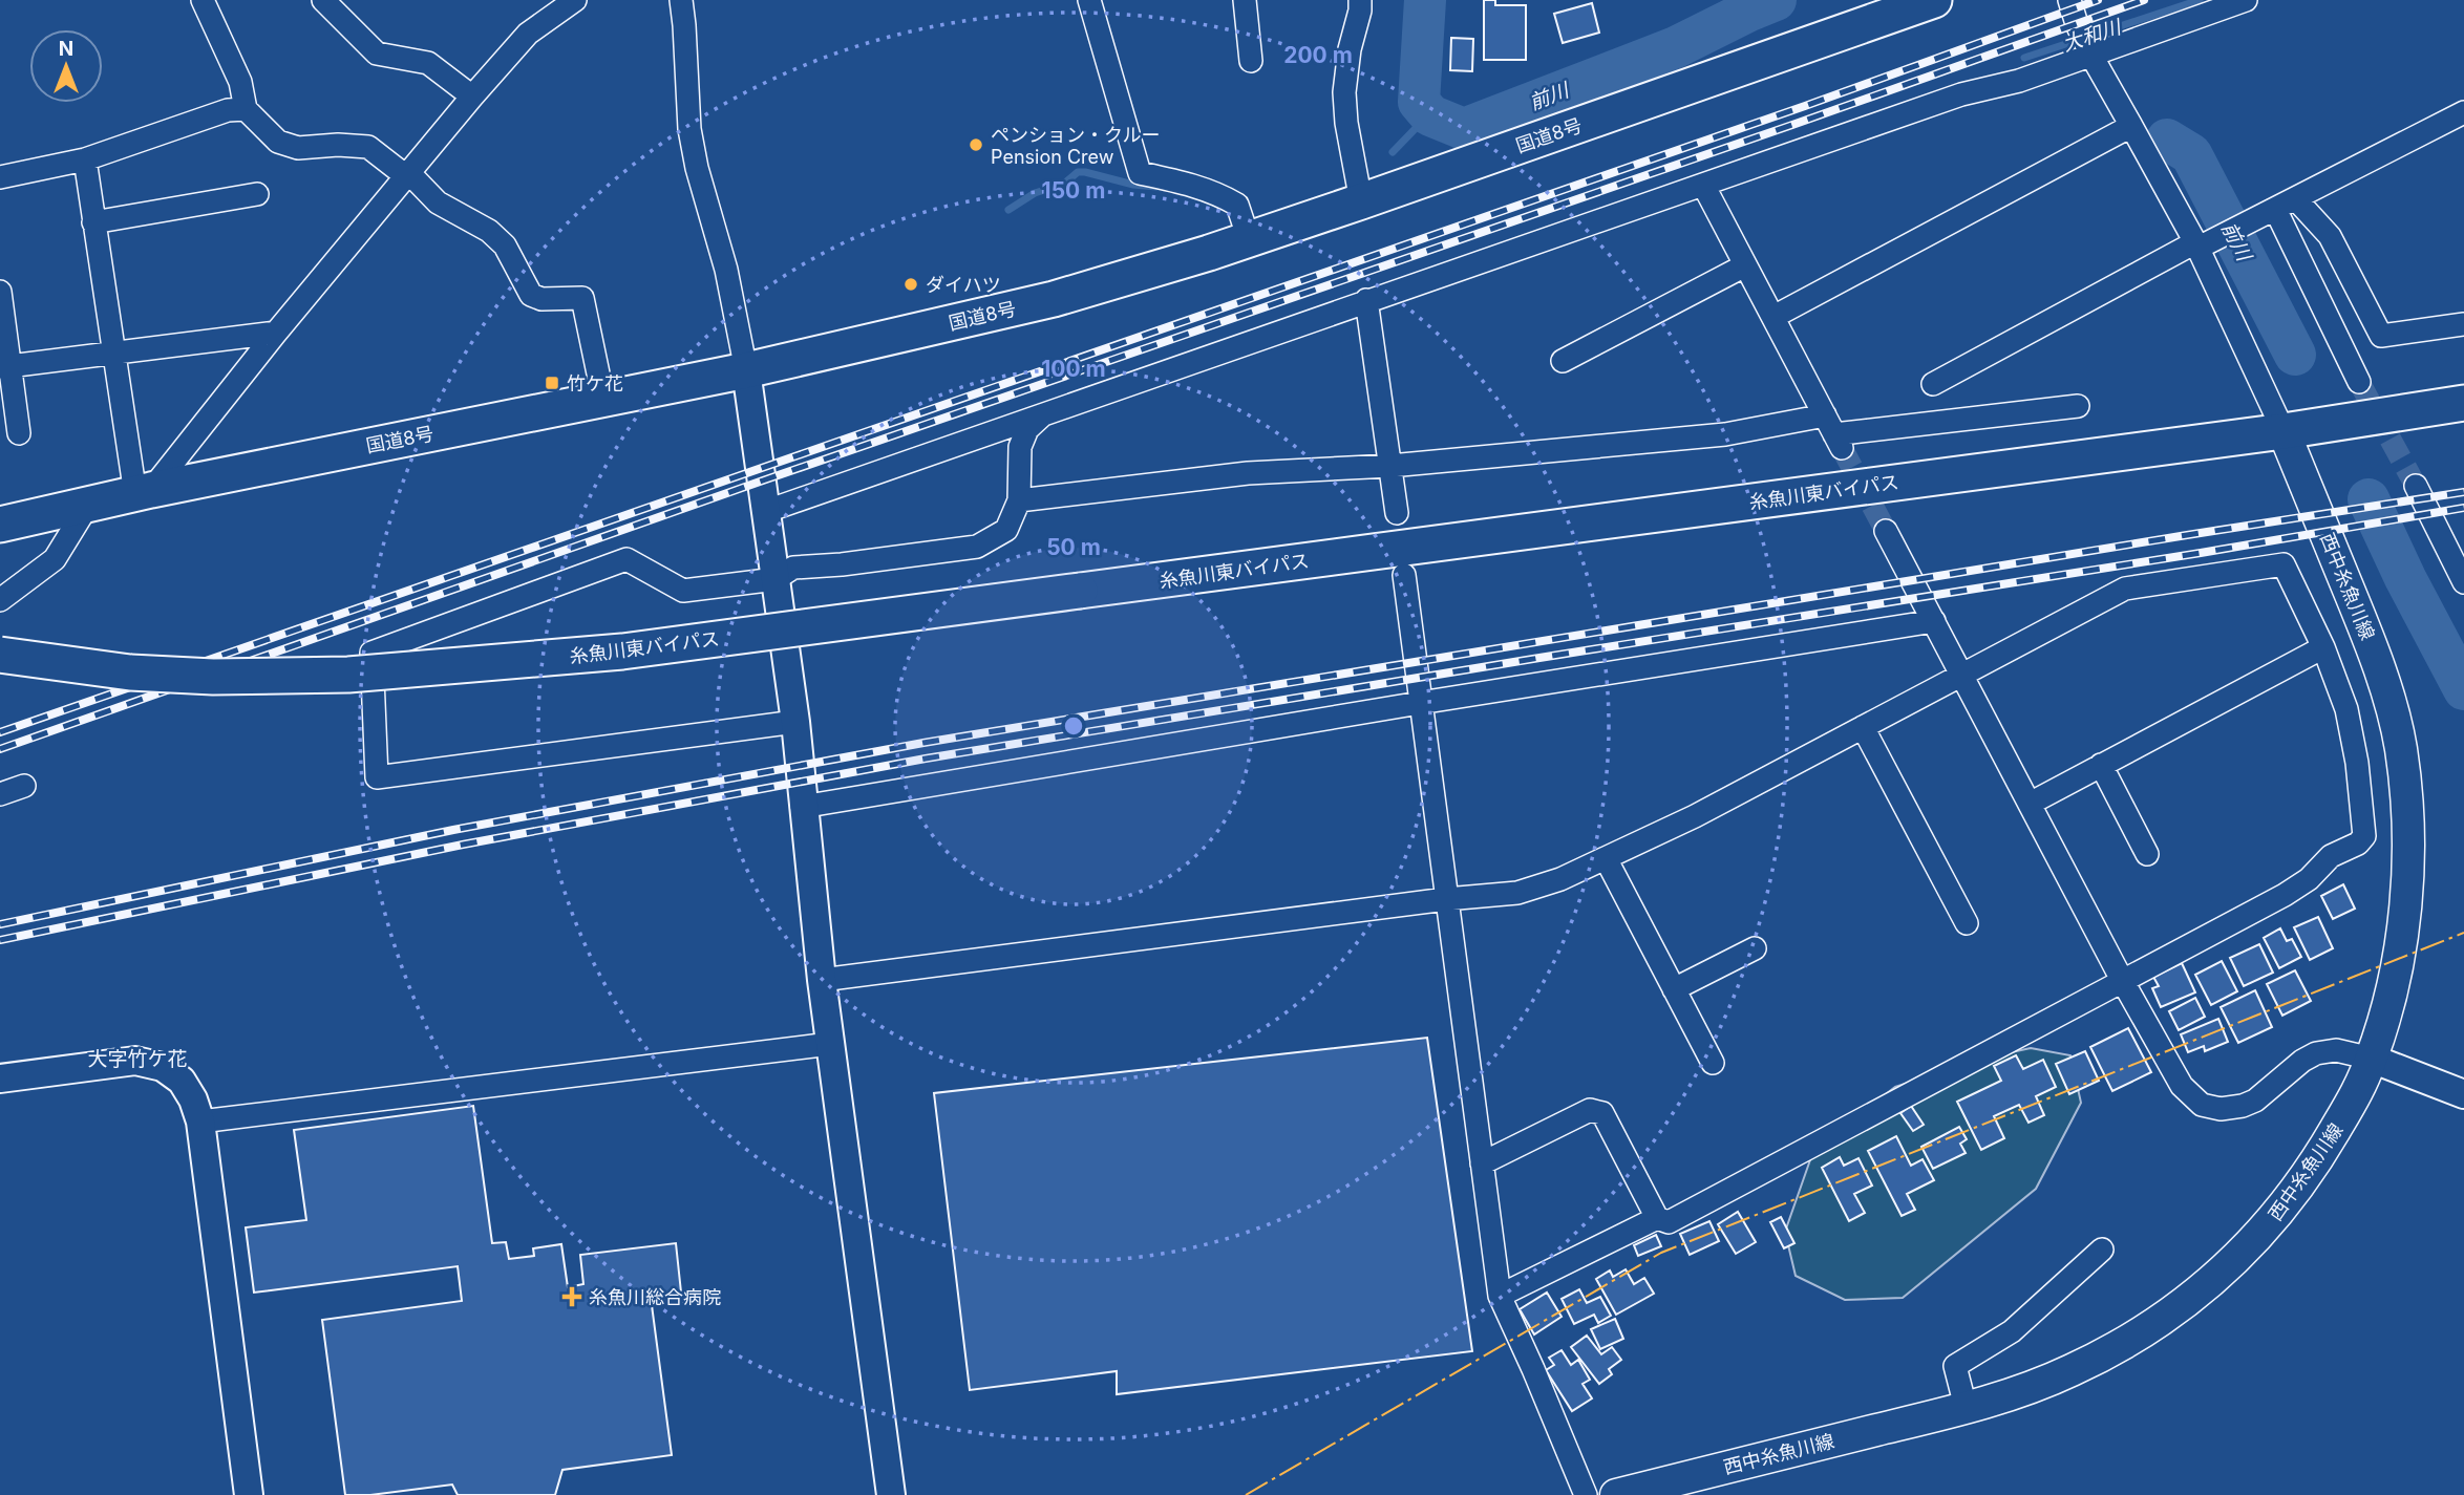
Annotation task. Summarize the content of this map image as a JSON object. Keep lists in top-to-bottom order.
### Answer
{
  "streets": {
    "highway": ["国道8号", "糸魚川東バイパス"],
    "main road": ["西中糸魚川線"]
  },
  "crossings": [
    ["糸魚川東バイパス", "西中糸魚川線"]
  ],
  "districts": ["大字竹ケ花"],
  "water": ["大和川", "前川"],
  "places": {
    "other": ["ペンション・クルー Pension Crew", "ダイハツ"],
    "transit": ["竹ケ花"],
    "health": ["糸魚川総合病院"]
  },
  "north": "top",
  "rings": [
    "200 m",
    "150 m",
    "100 m",
    "50 m"
  ]
}
